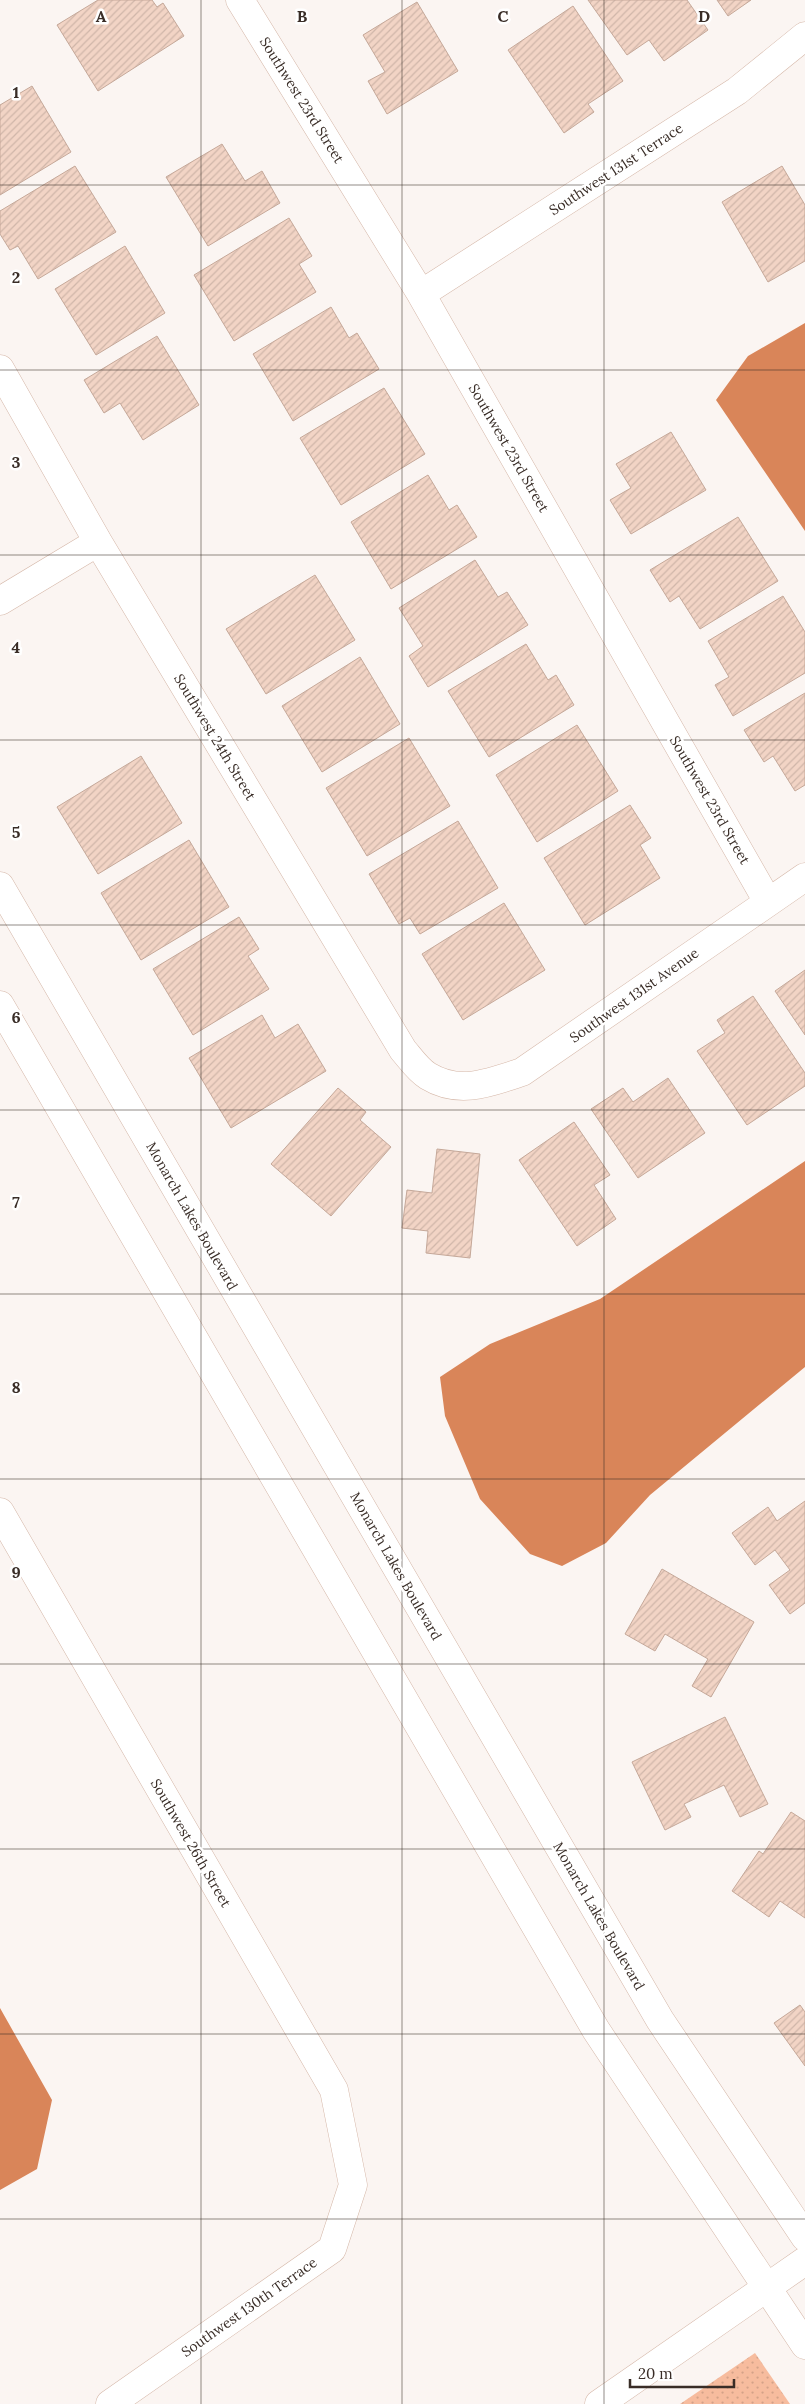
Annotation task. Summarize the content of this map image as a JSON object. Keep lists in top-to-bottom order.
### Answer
{
  "streets": {
    "street": [
      "Southwest 23rd Street",
      "Southwest 131st Terrace",
      "Southwest 24th Street",
      "Southwest 131st Avenue",
      "Monarch Lakes Boulevard",
      "Southwest 26th Street",
      "Southwest 130th Terrace"
    ]
  },
  "crossings": [
    ["Southwest 23rd Street", "Southwest 131st Terrace"],
    ["Southwest 23rd Street", "Southwest 131st Avenue"],
    ["Southwest 24th Street", "Southwest 131st Avenue"],
    ["Southwest 26th Street", "Southwest 130th Terrace"]
  ],
  "scale_bar": "20 m",
  "grid": {
    "columns": [
      "A",
      "B",
      "C",
      "D"
    ],
    "rows": [
      "1",
      "2",
      "3",
      "4",
      "5",
      "6",
      "7",
      "8",
      "9"
    ]
  }
}
